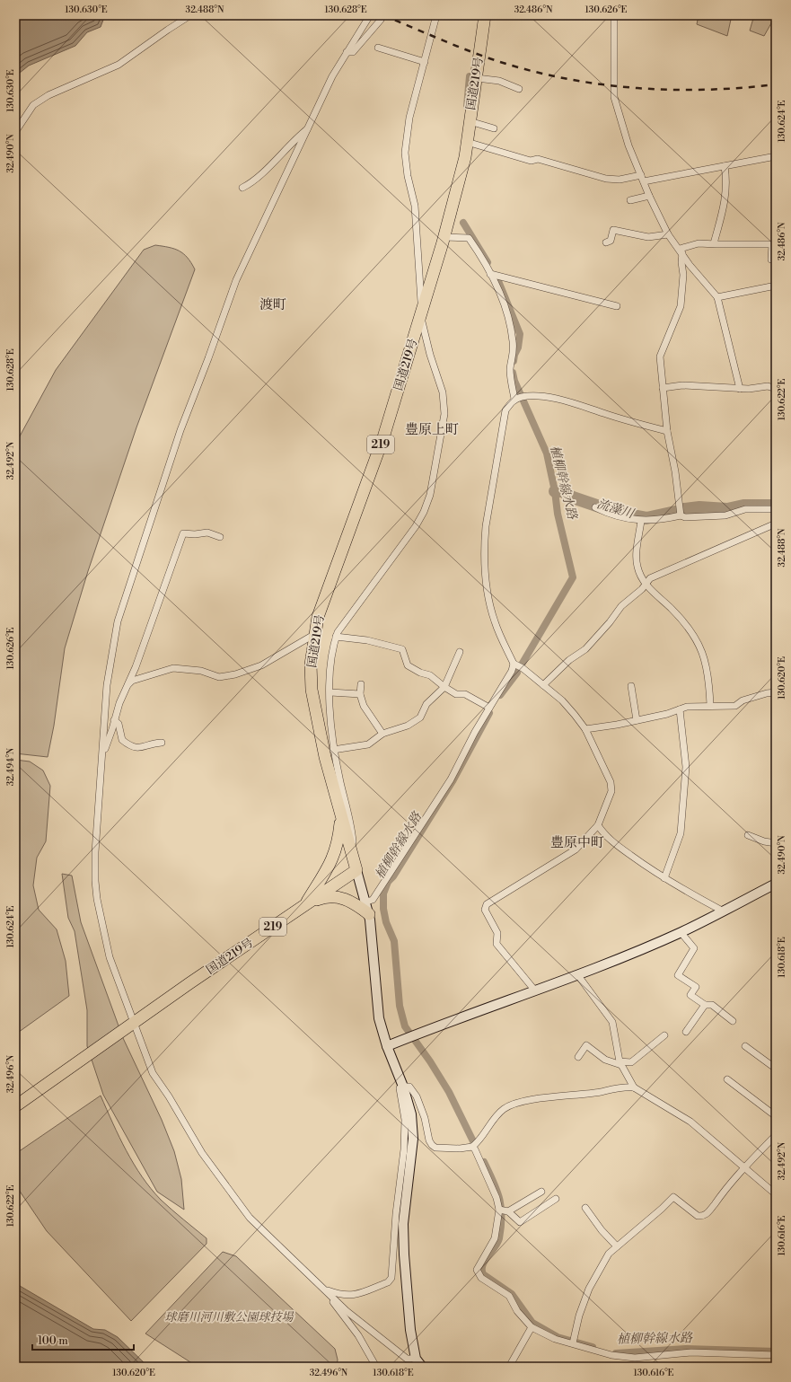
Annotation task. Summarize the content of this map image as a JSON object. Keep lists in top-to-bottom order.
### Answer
{
  "streets": {
    "highway": ["国道219号", "219"]
  },
  "districts": ["渡町", "豊原上町", "豊原中町"],
  "water": ["植柳幹線水路", "流藻川"],
  "parks": ["球磨川河川敷公園球技場"],
  "scale_bar": "100 m",
  "coordinates": [
    "130.630°E",
    "32.488°N",
    "130.628°E",
    "32.486°N",
    "130.626°E",
    "130.624°E",
    "32.490°N",
    "130.622°E",
    "32.492°N",
    "130.620°E",
    "32.494°N",
    "130.618°E",
    "32.496°N",
    "130.616°E"
  ]
}
